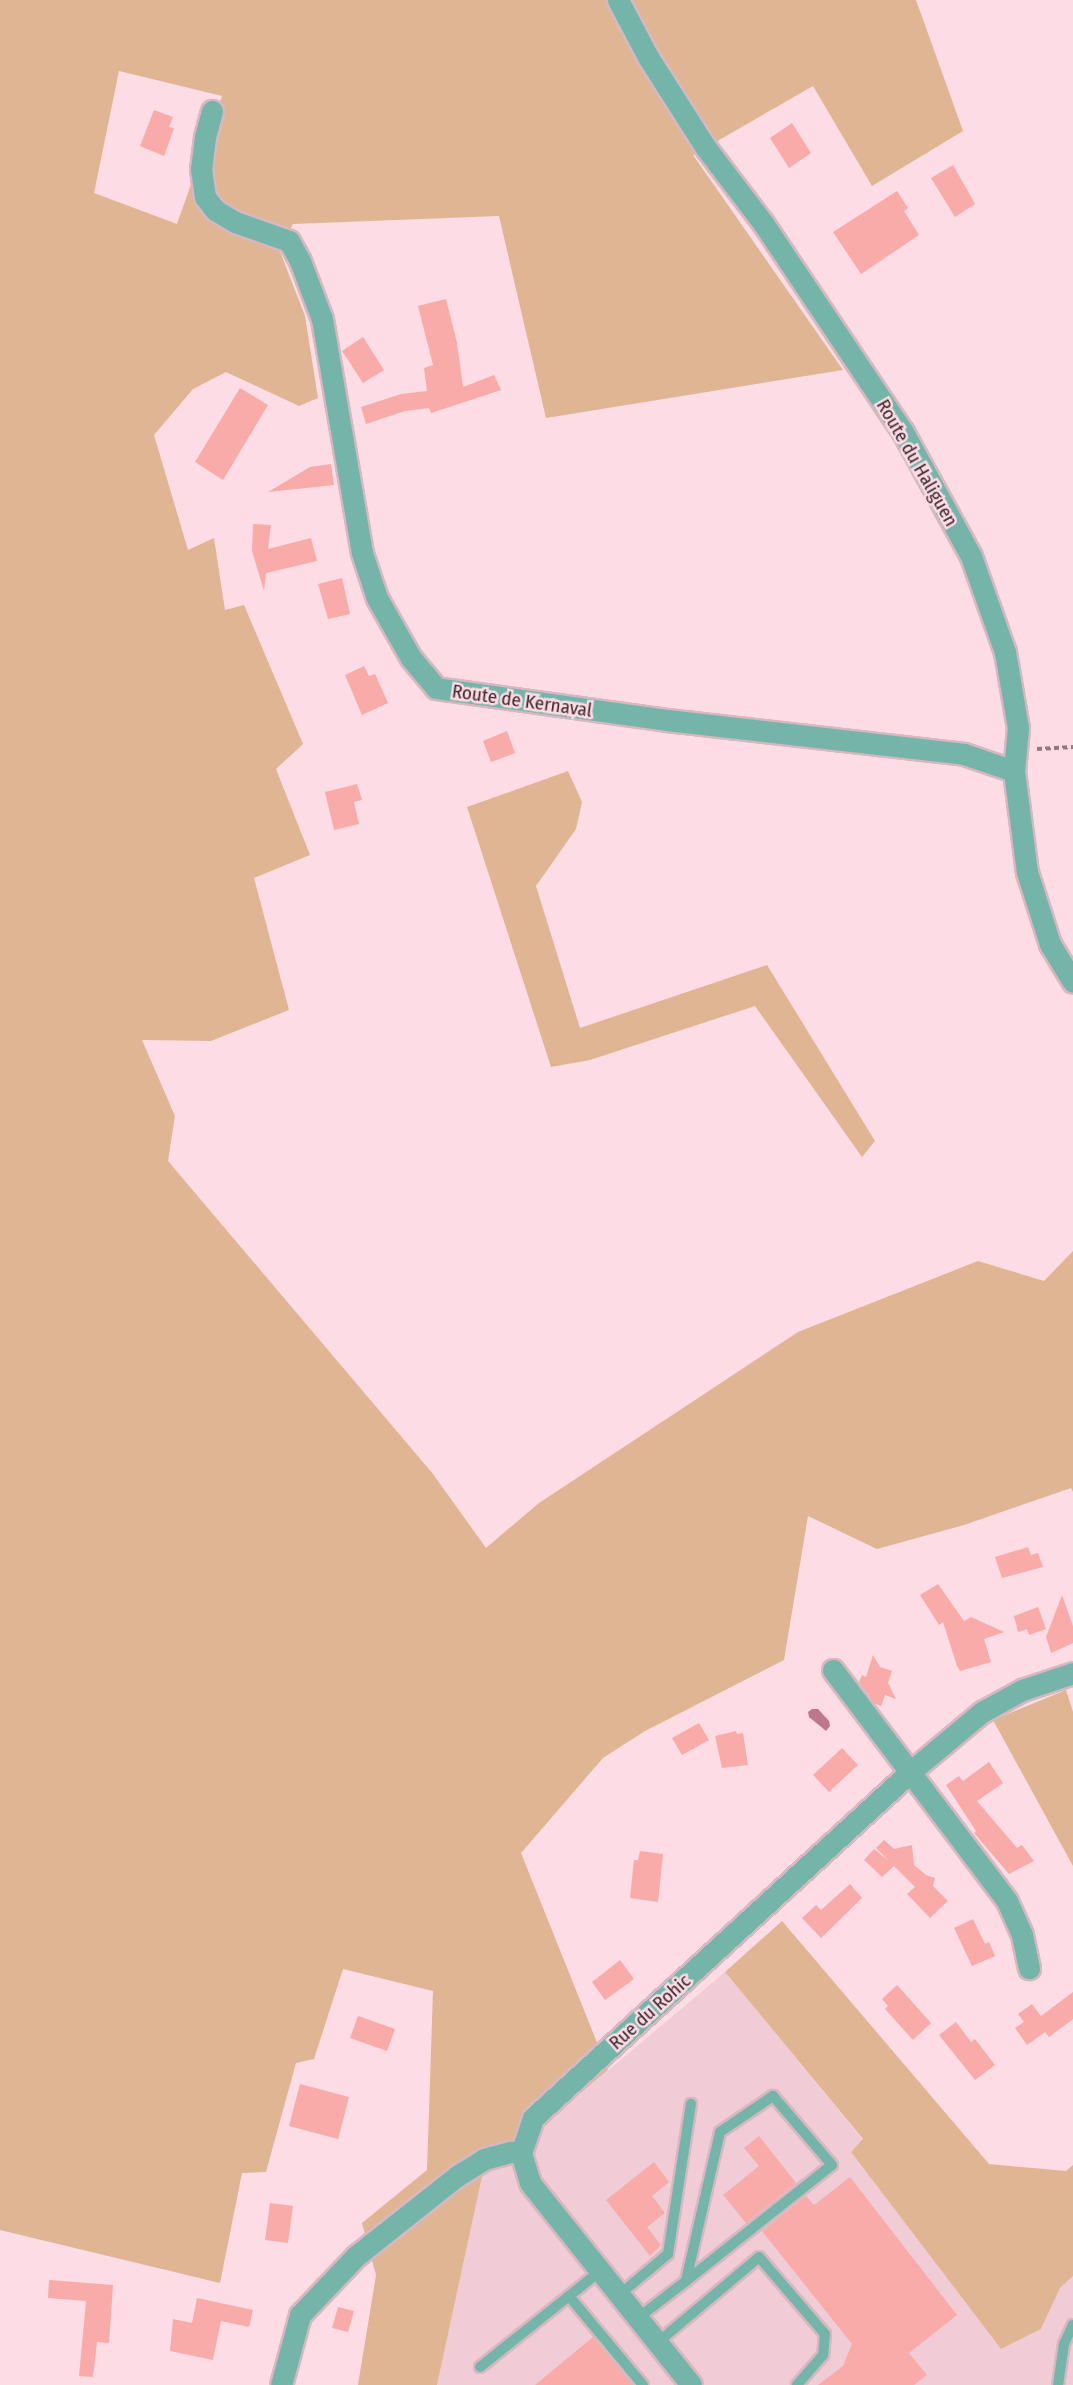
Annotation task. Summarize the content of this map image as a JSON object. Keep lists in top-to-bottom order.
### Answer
{
  "streets": {
    "street": ["Route du Haliguen", "Route de Kernaval", "Rue du Rohic"]
  },
  "crossings": [
    ["Route du Haliguen", "Route de Kernaval"]
  ]
}
